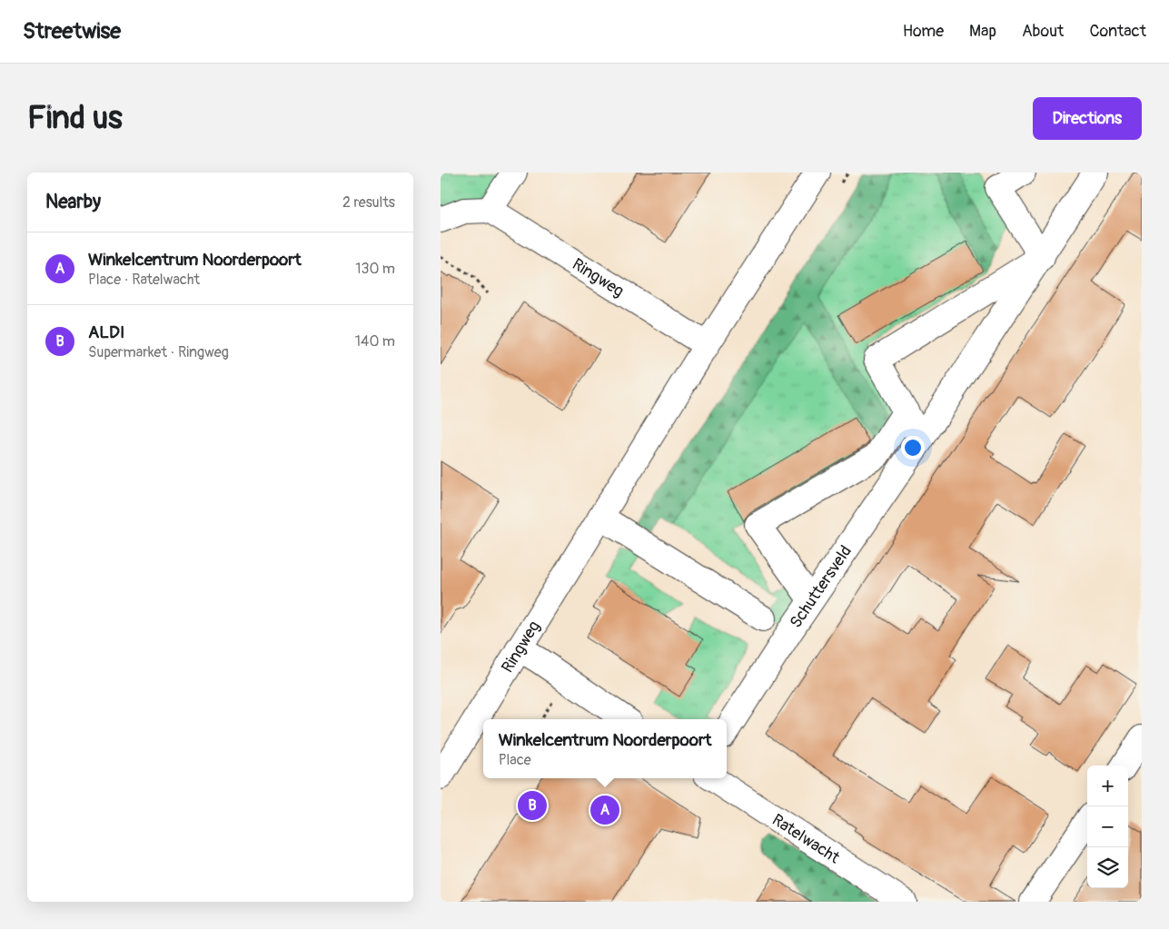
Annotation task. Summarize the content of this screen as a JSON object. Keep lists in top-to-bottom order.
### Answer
{
  "streets": {
    "street": ["Ringweg", "Schuttersveld", "Ratelwacht"]
  },
  "page": {
    "header": "Streetwise",
    "nav": [
      "Home",
      "Map",
      "About",
      "Contact"
    ],
    "buttons": "Directions",
    "title": "Find us",
    "heading": ["Nearby", "2 results"],
    "list": [
      {
        "mark": "A",
        "name": "Winkelcentrum Noorderpoort",
        "note": "Place · Ratelwacht",
        "value": "130 m"
      },
      {
        "mark": "B",
        "name": "ALDI",
        "note": "Supermarket · Ringweg",
        "value": "140 m"
      }
    ],
    "popup": ["Winkelcentrum Noorderpoort", "Place"],
    "map_buttons": ["+", "−"],
    "pins": ["B", "A"]
  }
}
